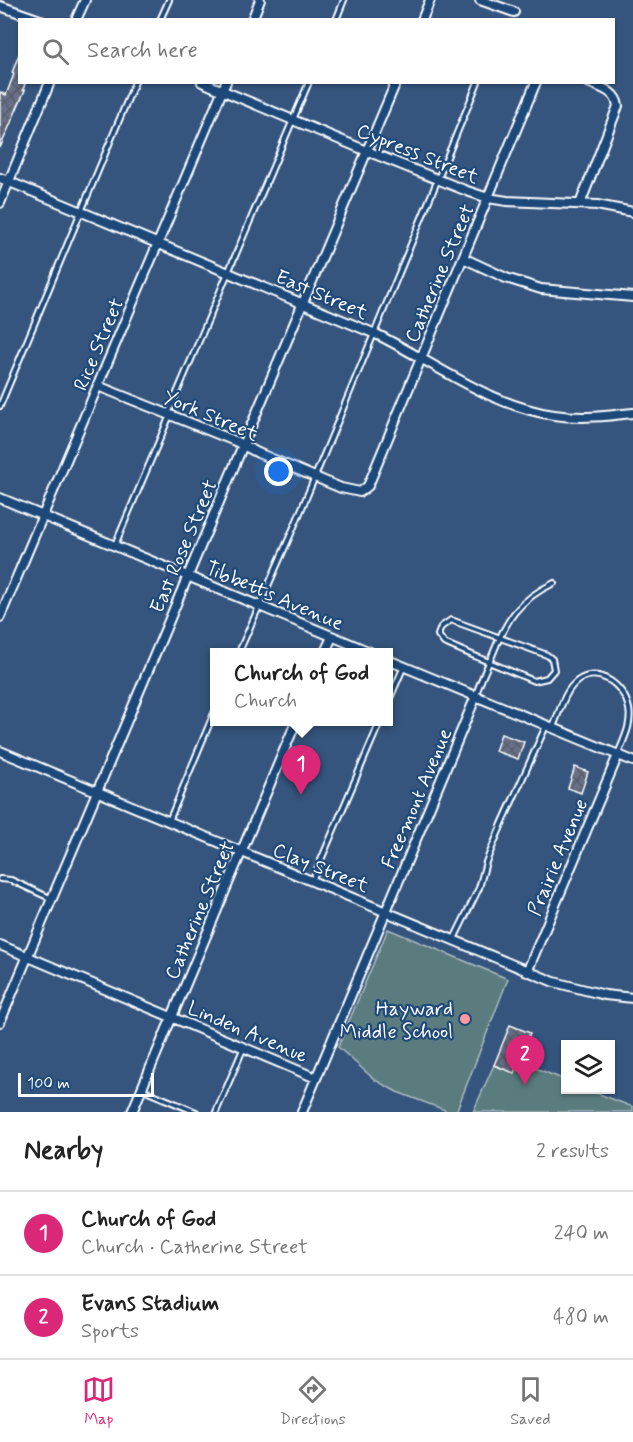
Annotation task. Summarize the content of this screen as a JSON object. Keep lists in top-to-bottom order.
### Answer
{
  "streets": {
    "street": [
      "Cypress Street",
      "Catherine Street",
      "East Street",
      "Rice Street",
      "York Street",
      "East Rose Street",
      "Tibbetts Avenue",
      "Freemont Avenue",
      "Prairie Avenue",
      "Clay Street",
      "Linden Avenue"
    ]
  },
  "crossings": [
    ["Cypress Street", "Catherine Street"],
    ["Cypress Street", "Rice Street"],
    ["Cypress Street", "East Rose Street"],
    ["Catherine Street", "East Street"],
    ["Catherine Street", "York Street"],
    ["Catherine Street", "Clay Street"],
    ["Catherine Street", "Linden Avenue"],
    ["East Street", "Rice Street"],
    ["East Street", "East Rose Street"],
    ["Rice Street", "York Street"],
    ["Rice Street", "Tibbetts Avenue"],
    ["York Street", "East Rose Street"],
    ["East Rose Street", "Tibbetts Avenue"],
    ["East Rose Street", "Clay Street"],
    ["East Rose Street", "Linden Avenue"],
    ["Freemont Avenue", "Clay Street"],
    ["Freemont Avenue", "Linden Avenue"],
    ["Prairie Avenue", "Clay Street"]
  ],
  "places": ["Hayward Middle School"],
  "scale_bar": "100 m",
  "page": {
    "search": "Search here",
    "popup": ["Church of God", "Church"],
    "pins": ["1", "2"],
    "scale": "100 m",
    "heading": ["Nearby", "2 results"],
    "list": [
      {
        "mark": "1",
        "name": "Church of God",
        "note": "Church · Catherine Street",
        "value": "240 m"
      },
      {
        "mark": "2",
        "name": "Evans Stadium",
        "note": "Sports",
        "value": "480 m"
      }
    ],
    "nav": ["Map", "Directions", "Saved"]
  }
}
